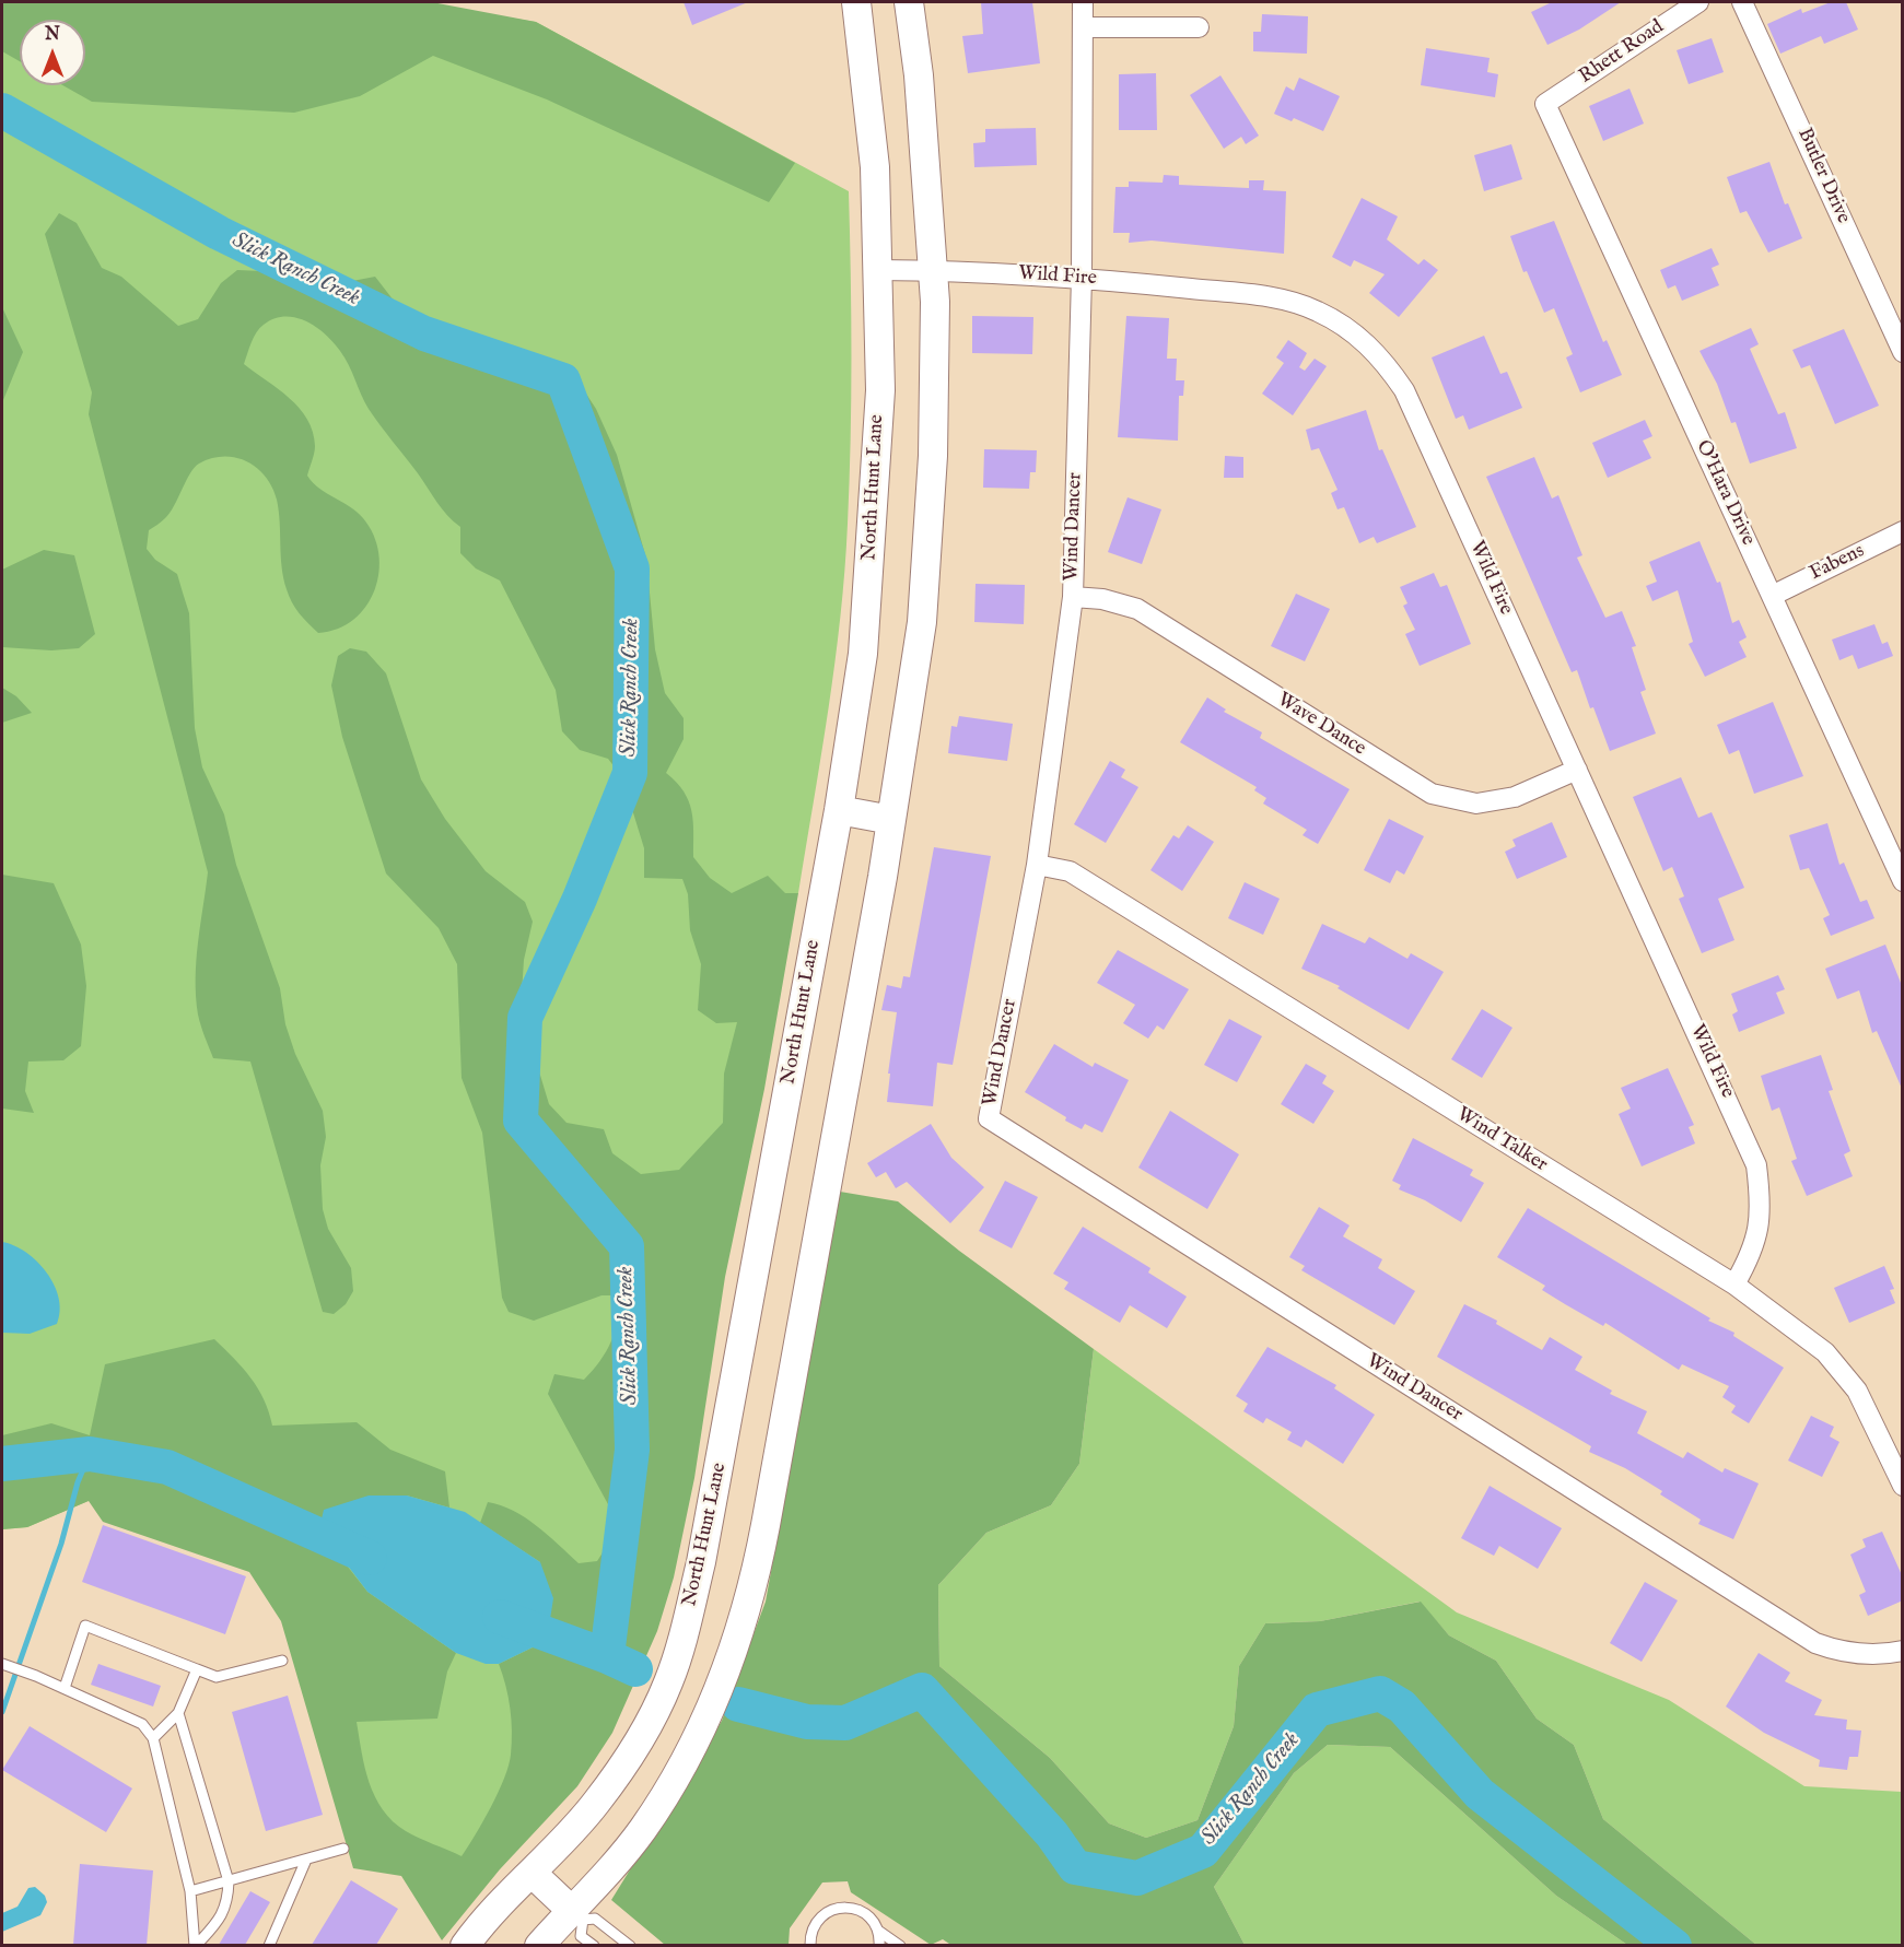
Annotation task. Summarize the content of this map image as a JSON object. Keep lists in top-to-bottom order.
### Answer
{
  "streets": {
    "main road": ["North Hunt Lane"],
    "street": [
      "Rhett Road",
      "Butler Drive",
      "Wild Fire",
      "O'Hara Drive",
      "Wind Dancer",
      "Fabens",
      "Wave Dance",
      "Wind Talker"
    ]
  },
  "crossings": [
    ["Rhett Road", "O'Hara Drive"],
    ["Wild Fire", "North Hunt Lane"],
    ["Wild Fire", "Wind Dancer"],
    ["Wild Fire", "Wave Dance"],
    ["Wild Fire", "Wind Talker"],
    ["O'Hara Drive", "Fabens"],
    ["Wind Dancer", "Wave Dance"],
    ["Wind Dancer", "Wind Talker"]
  ],
  "water": ["Slick Ranch Creek"],
  "north": "top"
}
